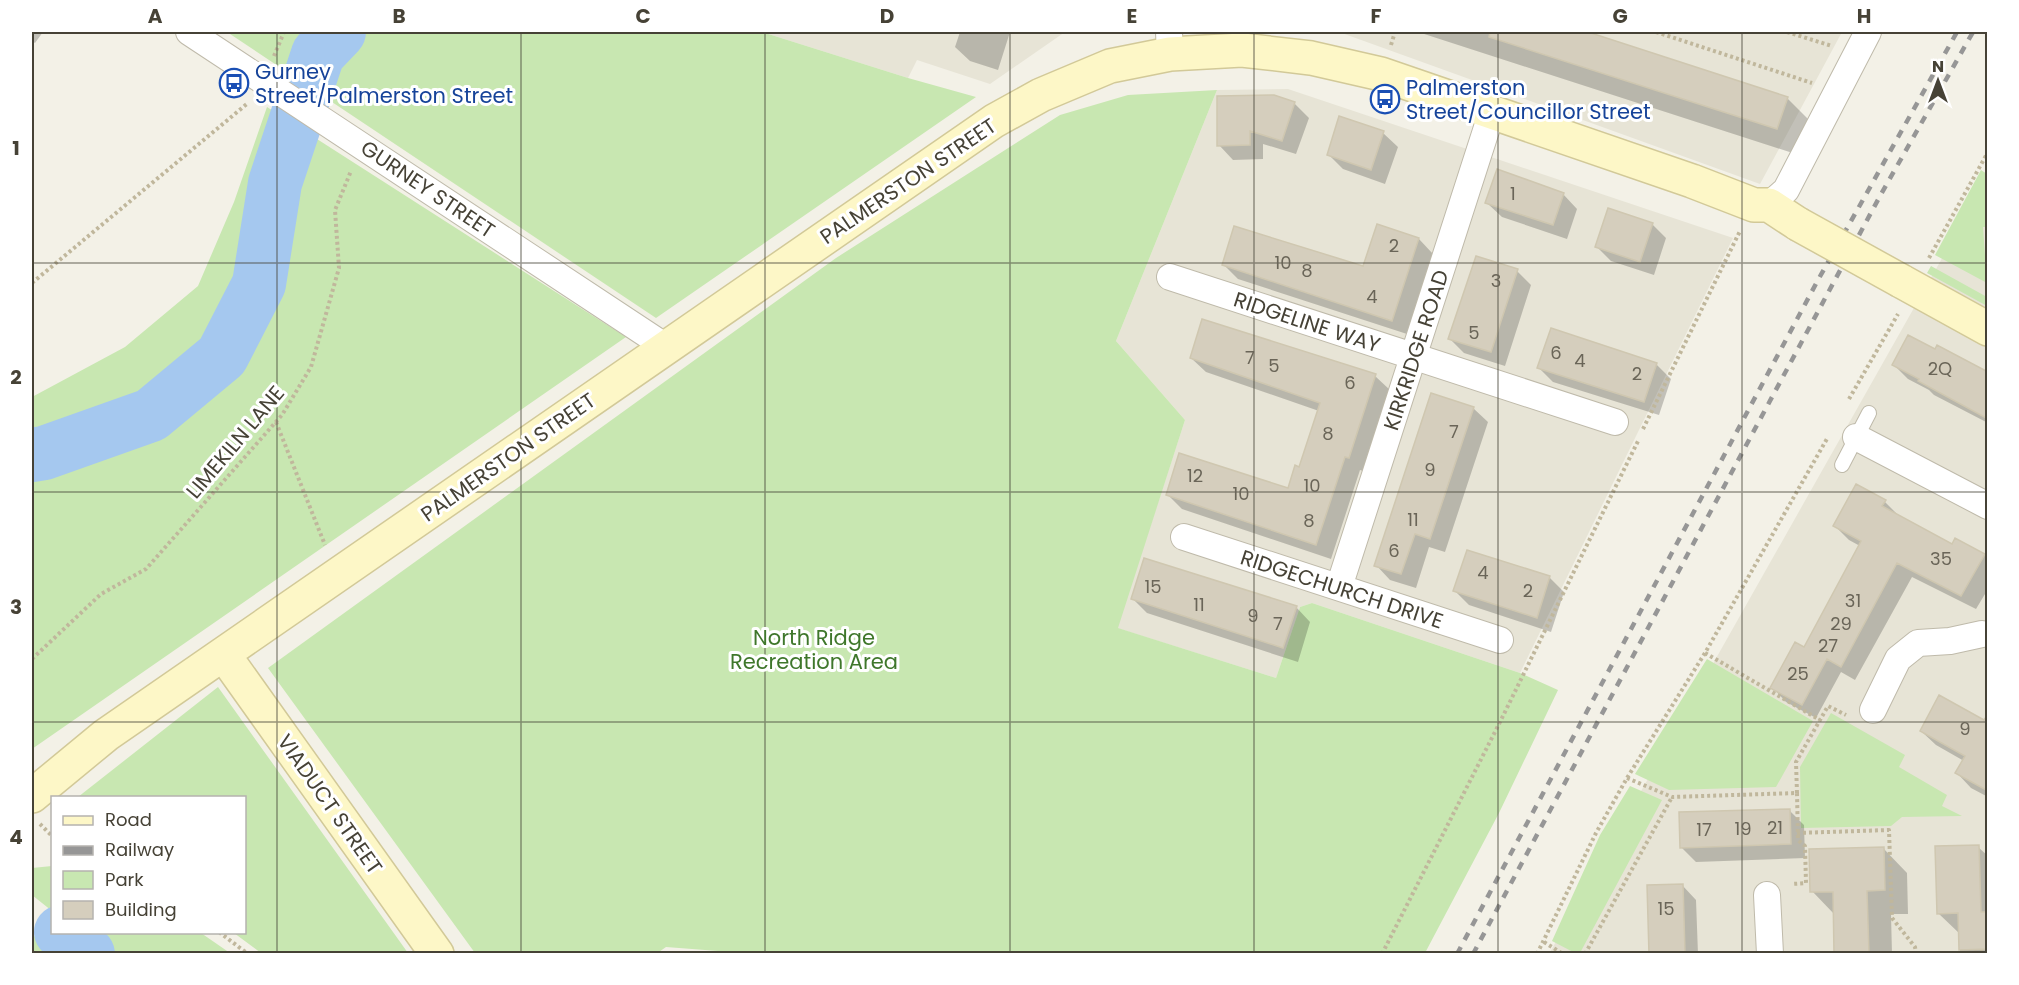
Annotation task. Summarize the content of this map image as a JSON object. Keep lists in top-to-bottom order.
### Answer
{
  "streets": {
    "street": [
      "PALMERSTON STREET",
      "GURNEY STREET",
      "RIDGELINE WAY",
      "KIRKRIDGE ROAD",
      "RIDGECHURCH DRIVE",
      "VIADUCT STREET"
    ],
    "path": ["LIMEKILN LANE"]
  },
  "crossings": [
    ["PALMERSTON STREET", "GURNEY STREET"],
    ["PALMERSTON STREET", "KIRKRIDGE ROAD"],
    ["PALMERSTON STREET", "VIADUCT STREET"],
    ["GURNEY STREET", "LIMEKILN LANE"],
    ["RIDGELINE WAY", "KIRKRIDGE ROAD"],
    ["KIRKRIDGE ROAD", "RIDGECHURCH DRIVE"]
  ],
  "parks": ["North Ridge Recreation Area"],
  "places": {
    "bus stop": ["Gurney Street/Palmerston Street", "Palmerston Street/Councillor Street"]
  },
  "house_numbers": [
    "1",
    "2",
    "10",
    "8",
    "3",
    "4",
    "5",
    "6",
    "7",
    "4",
    "5",
    "2Q",
    "2",
    "6",
    "7",
    "8",
    "9",
    "12",
    "10",
    "10",
    "11",
    "8",
    "6",
    "35",
    "4",
    "15",
    "2",
    "31",
    "11",
    "9",
    "7",
    "29",
    "27",
    "25",
    "9",
    "21",
    "19",
    "17",
    "15"
  ],
  "legend": [
    "Road",
    "Railway",
    "Park",
    "Building"
  ],
  "north": "top",
  "grid": {
    "columns": [
      "A",
      "B",
      "C",
      "D",
      "E",
      "F",
      "G",
      "H"
    ],
    "rows": [
      "1",
      "2",
      "3",
      "4"
    ]
  }
}
